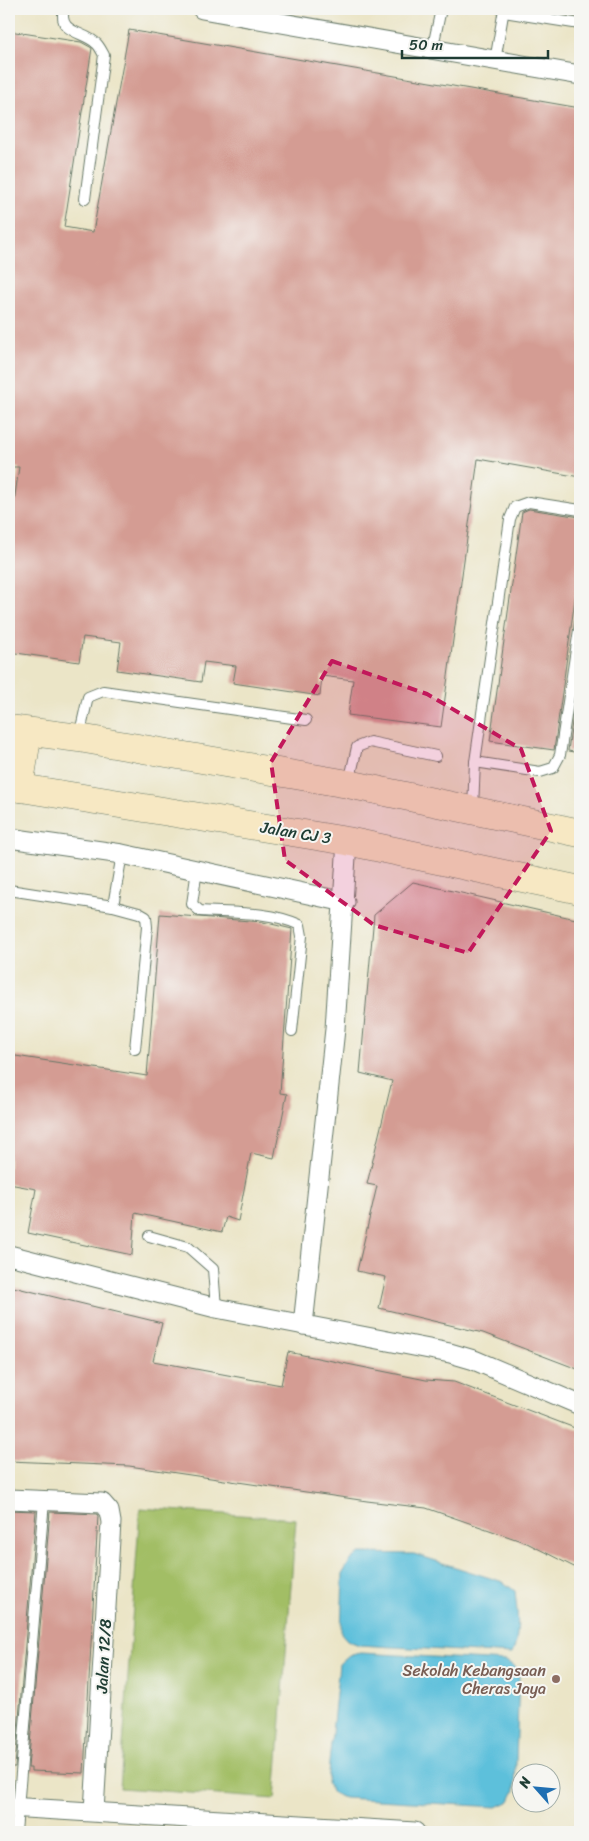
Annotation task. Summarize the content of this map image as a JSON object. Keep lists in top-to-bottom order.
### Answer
{
  "streets": {
    "street": ["Jalan CJ 3", "Jalan 12/8"]
  },
  "places": ["Sekolah Kebangsaan Cheras Jaya"],
  "scale_bar": "50 m",
  "north": "top left"
}
